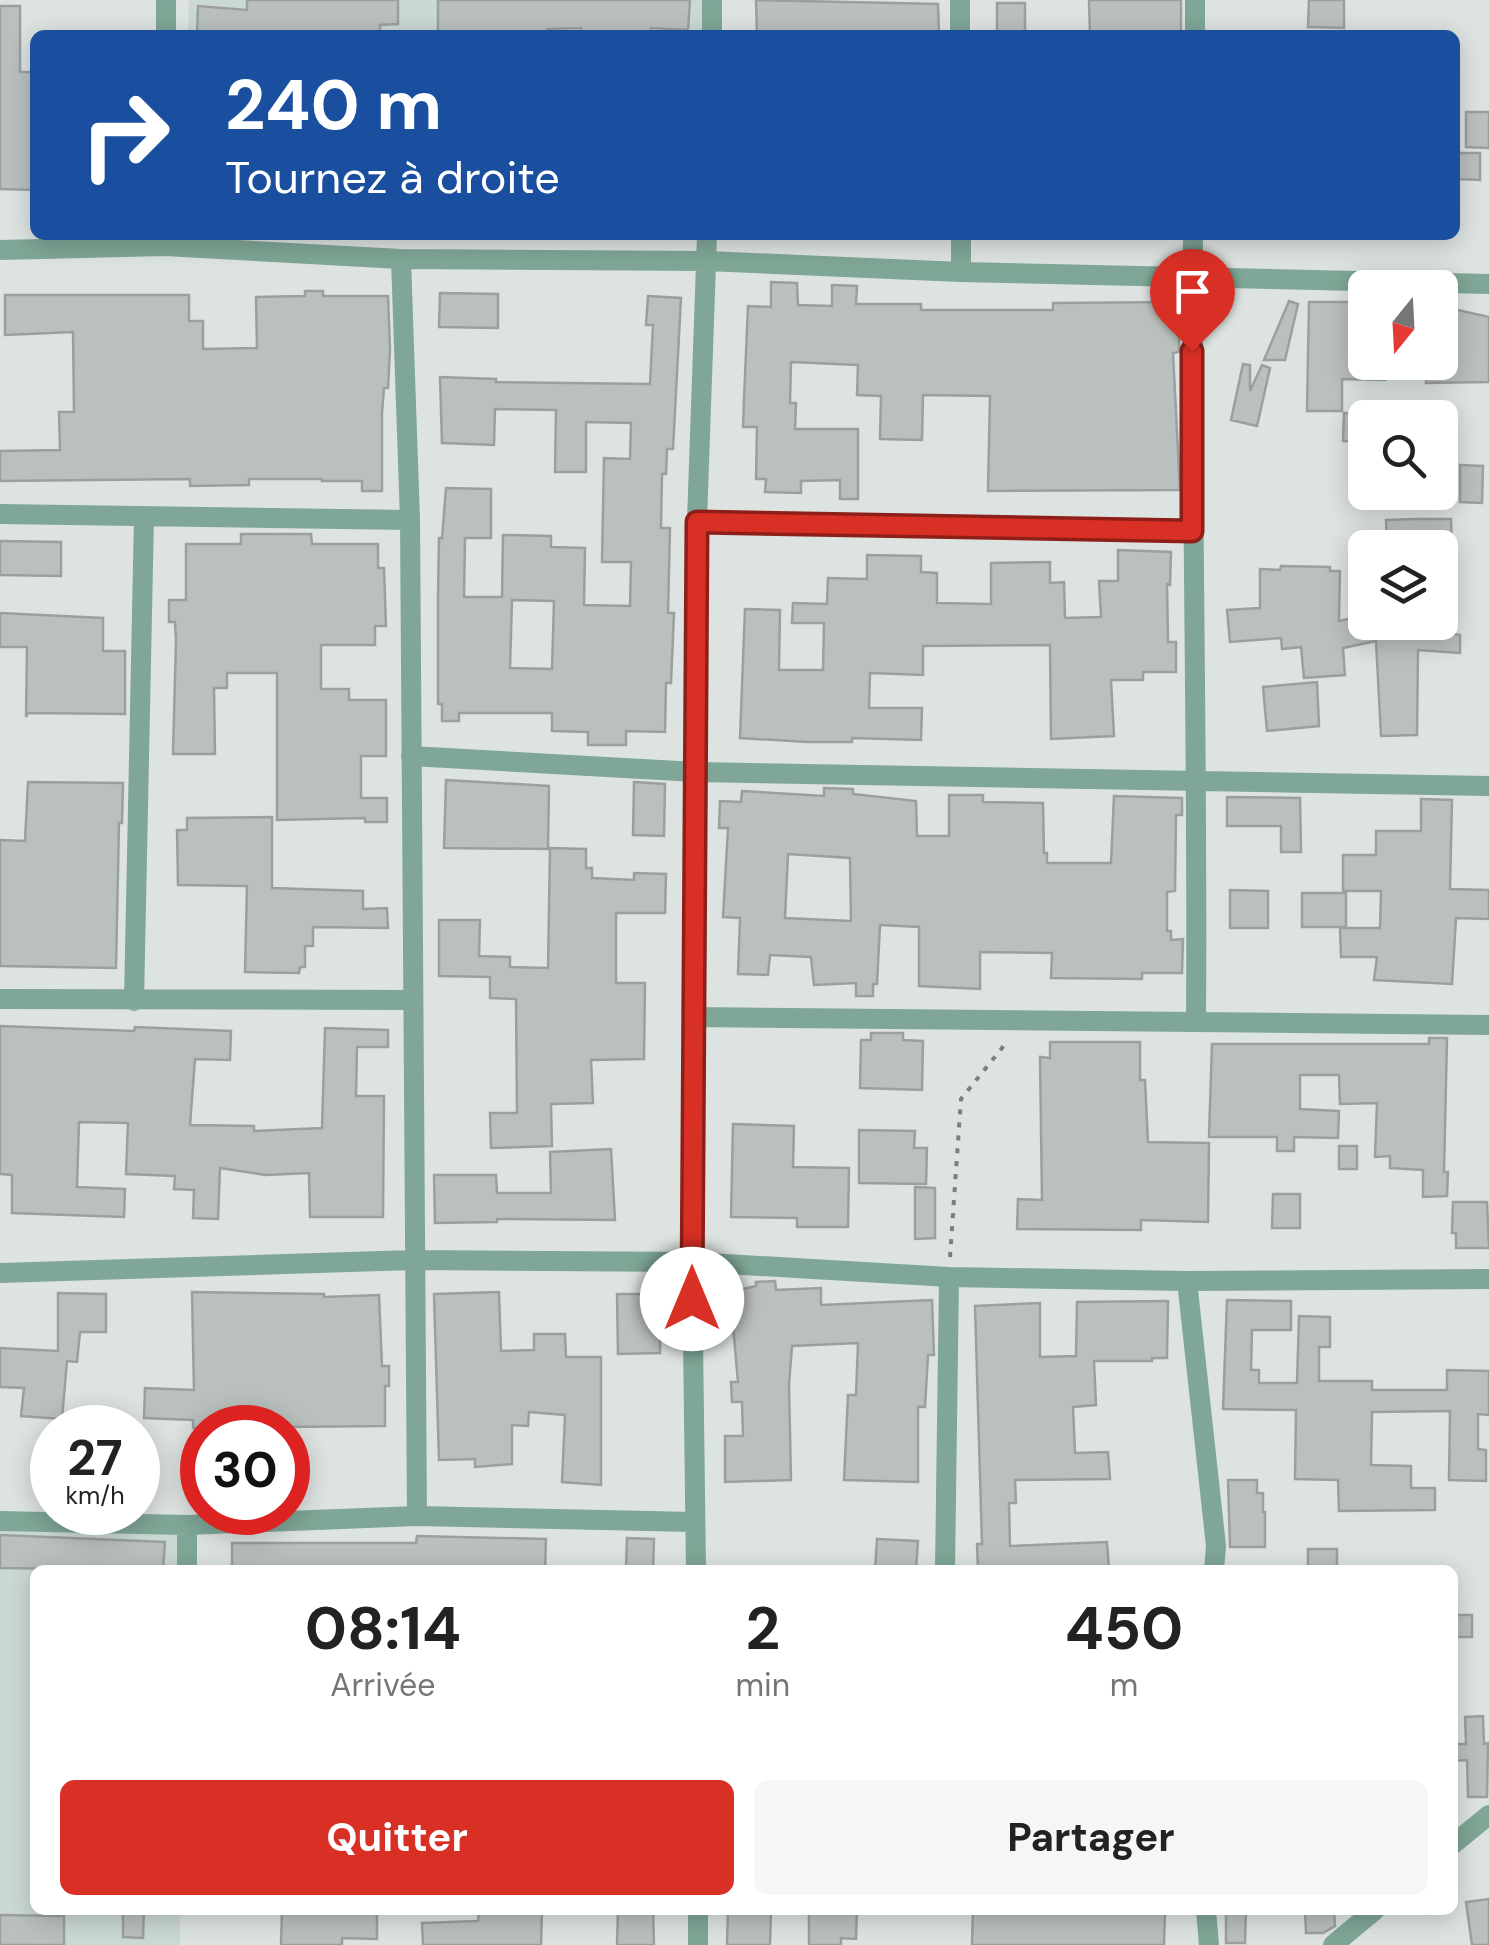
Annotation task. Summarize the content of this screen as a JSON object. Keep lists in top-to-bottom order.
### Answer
{
  "north": "bottom",
  "page": {
    "turn": ["240 m", "Tournez à droite"],
    "speed": "27 km/h",
    "limit": "30",
    "eta": [
      "08:14",
      "Arrivée",
      "2",
      "min",
      "450",
      "m"
    ],
    "buttons": ["Quitter", "Partager"]
  }
}
